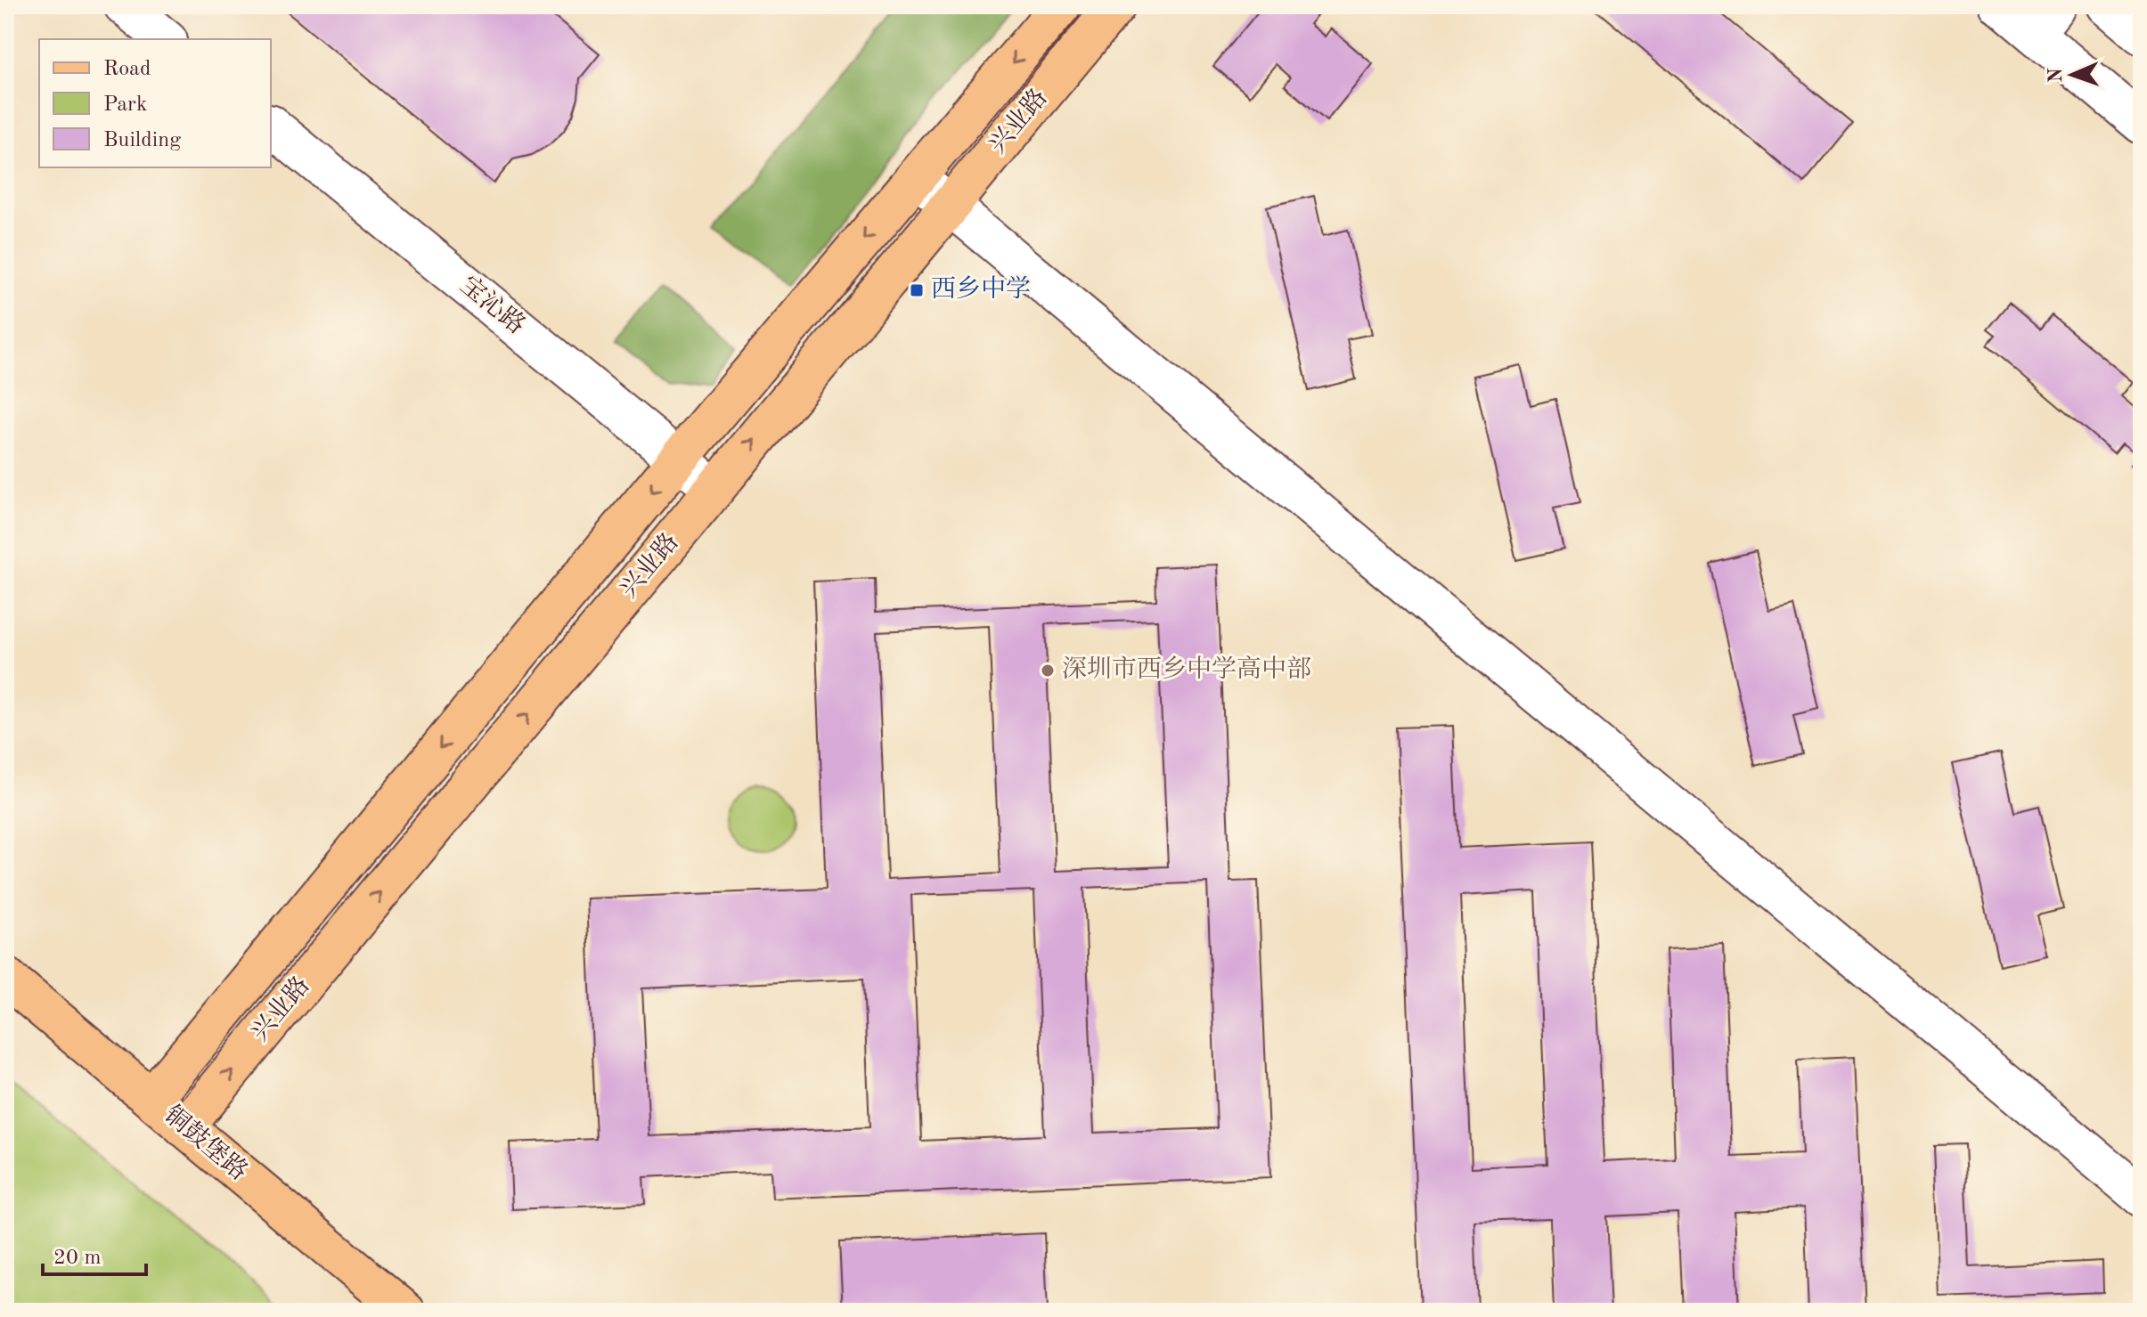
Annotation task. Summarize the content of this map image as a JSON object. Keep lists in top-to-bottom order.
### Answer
{
  "streets": {
    "main road": ["兴业路", "铜鼓堡路"],
    "street": ["宝沁路"]
  },
  "crossings": [
    ["兴业路", "宝沁路"],
    ["兴业路", "铜鼓堡路"]
  ],
  "places": {
    "transit": ["西乡中学"],
    "other": ["深圳市西乡中学高中部"]
  },
  "legend": ["Road", "Park", "Building"],
  "scale_bar": "20 m",
  "north": "left"
}
